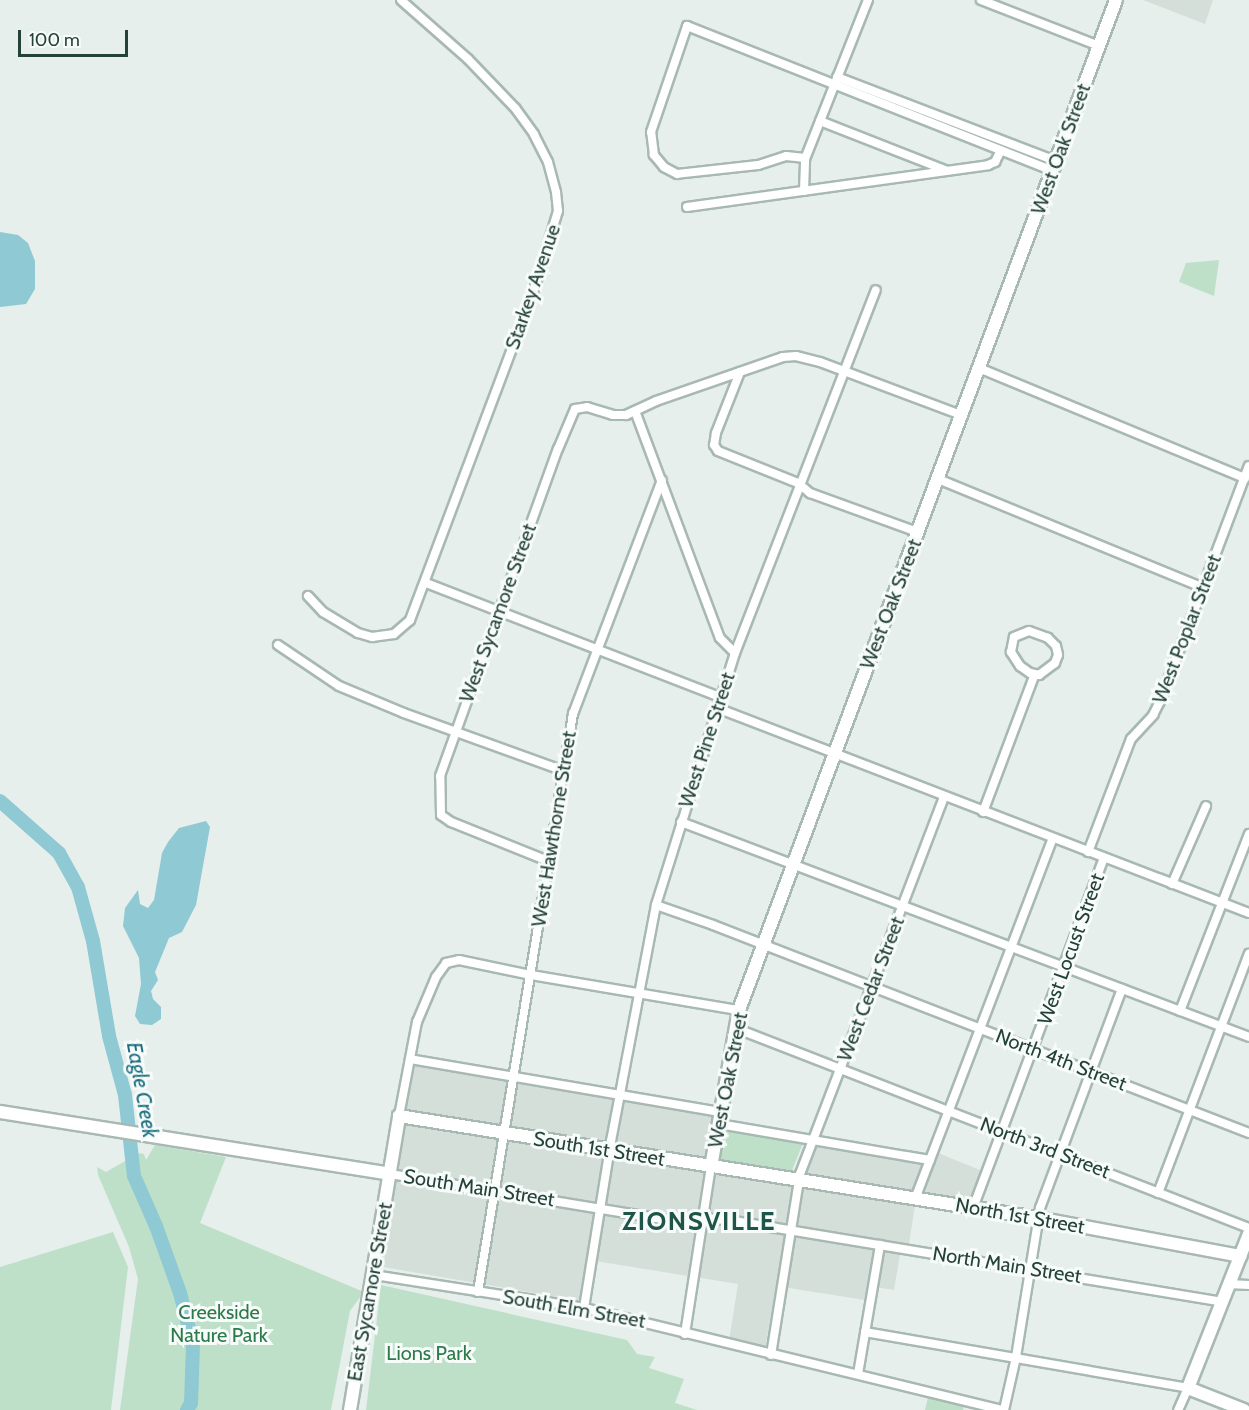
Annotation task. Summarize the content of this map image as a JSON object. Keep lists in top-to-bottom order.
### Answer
{
  "streets": {
    "main road": [
      "West Oak Street",
      "South 1st Street",
      "South Main Street",
      "North 1st Street",
      "East Sycamore Street"
    ],
    "street": [
      "Starkey Avenue",
      "West Sycamore Street",
      "West Poplar Street",
      "West Pine Street",
      "West Hawthorne Street",
      "West Locust Street",
      "West Cedar Street",
      "North 4th Street",
      "North 3rd Street",
      "North Main Street",
      "South Elm Street"
    ]
  },
  "crossings": [
    ["West Oak Street", "North 4th Street"],
    ["West Oak Street", "North 3rd Street"],
    ["West Oak Street", "South 1st Street"],
    ["West Oak Street", "South Main Street"],
    ["West Oak Street", "South Elm Street"],
    ["West Sycamore Street", "West Hawthorne Street"],
    ["West Pine Street", "North 4th Street"],
    ["West Pine Street", "South 1st Street"],
    ["West Pine Street", "South Main Street"],
    ["West Pine Street", "South Elm Street"],
    ["West Hawthorne Street", "South 1st Street"],
    ["West Hawthorne Street", "South Main Street"],
    ["West Hawthorne Street", "South Elm Street"],
    ["West Locust Street", "North 4th Street"],
    ["West Locust Street", "North 3rd Street"],
    ["West Locust Street", "North 1st Street"],
    ["West Cedar Street", "North 4th Street"],
    ["West Cedar Street", "North 3rd Street"],
    ["West Cedar Street", "South 1st Street"],
    ["West Cedar Street", "South Main Street"],
    ["West Cedar Street", "North 1st Street"],
    ["West Cedar Street", "North Main Street"],
    ["West Cedar Street", "South Elm Street"],
    ["South 1st Street", "North 1st Street"],
    ["South Main Street", "North Main Street"],
    ["South Main Street", "East Sycamore Street"],
    ["East Sycamore Street", "South Elm Street"]
  ],
  "districts": ["ZIONSVILLE"],
  "water": ["Eagle Creek"],
  "parks": ["Creekside Nature Park", "Lions Park"],
  "scale_bar": "100 m"
}
